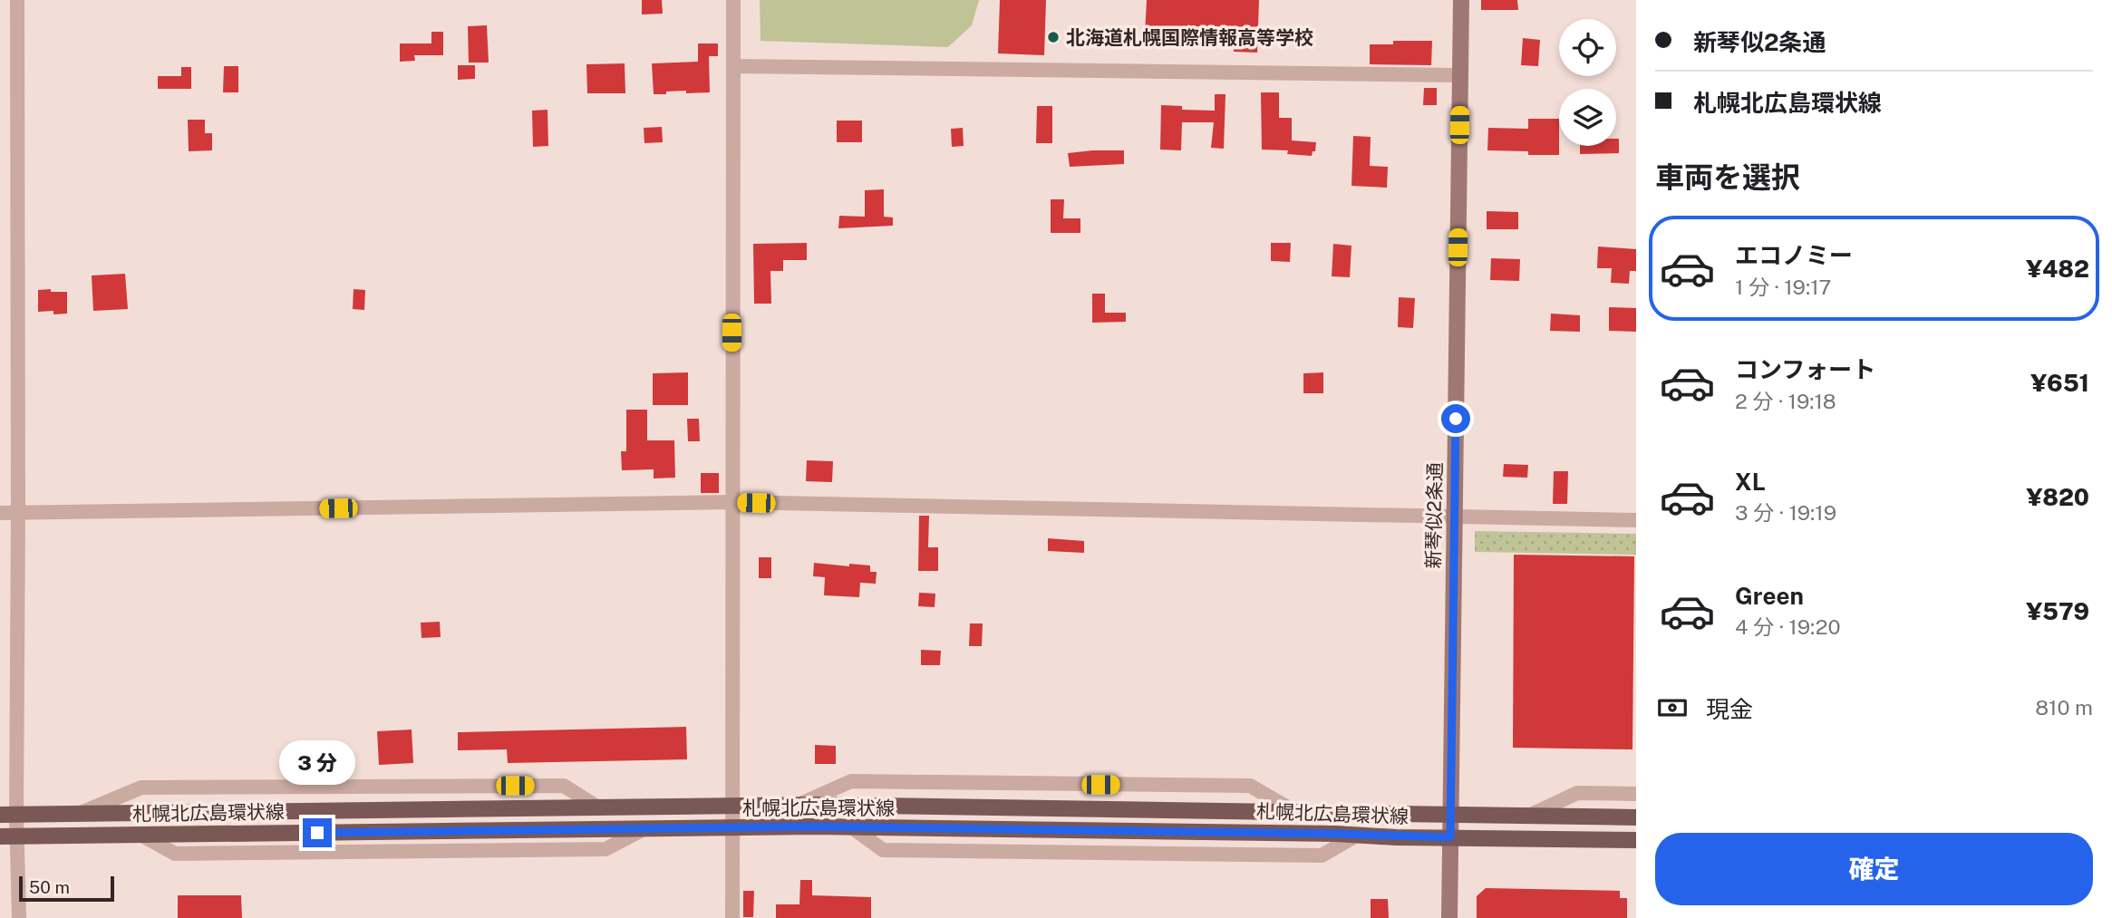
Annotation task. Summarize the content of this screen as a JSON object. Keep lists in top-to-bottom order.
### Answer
{
  "streets": {
    "main road": ["札幌北広島環状線"],
    "street": ["新琴似2条通"]
  },
  "crossings": [
    ["新琴似2条通", "札幌北広島環状線"]
  ],
  "places": ["北海道札幌国際情報高等学校"],
  "scale_bar": "50 m",
  "page": {
    "banner": ["新琴似2条通", "札幌北広島環状線"],
    "heading": "車両を選択",
    "list": [
      {
        "name": "エコノミー",
        "note": "1 分 · 19:17",
        "value": "¥482"
      },
      {
        "name": "コンフォート",
        "note": "2 分 · 19:18",
        "value": "¥651"
      },
      {
        "name": "XL",
        "note": "3 分 · 19:19",
        "value": "¥820"
      },
      {
        "name": "Green",
        "note": "4 分 · 19:20",
        "value": "¥579"
      }
    ],
    "pay": ["現金", "810 m"],
    "bubble": "3 分",
    "buttons": "確定",
    "scale": "50 m"
  }
}
